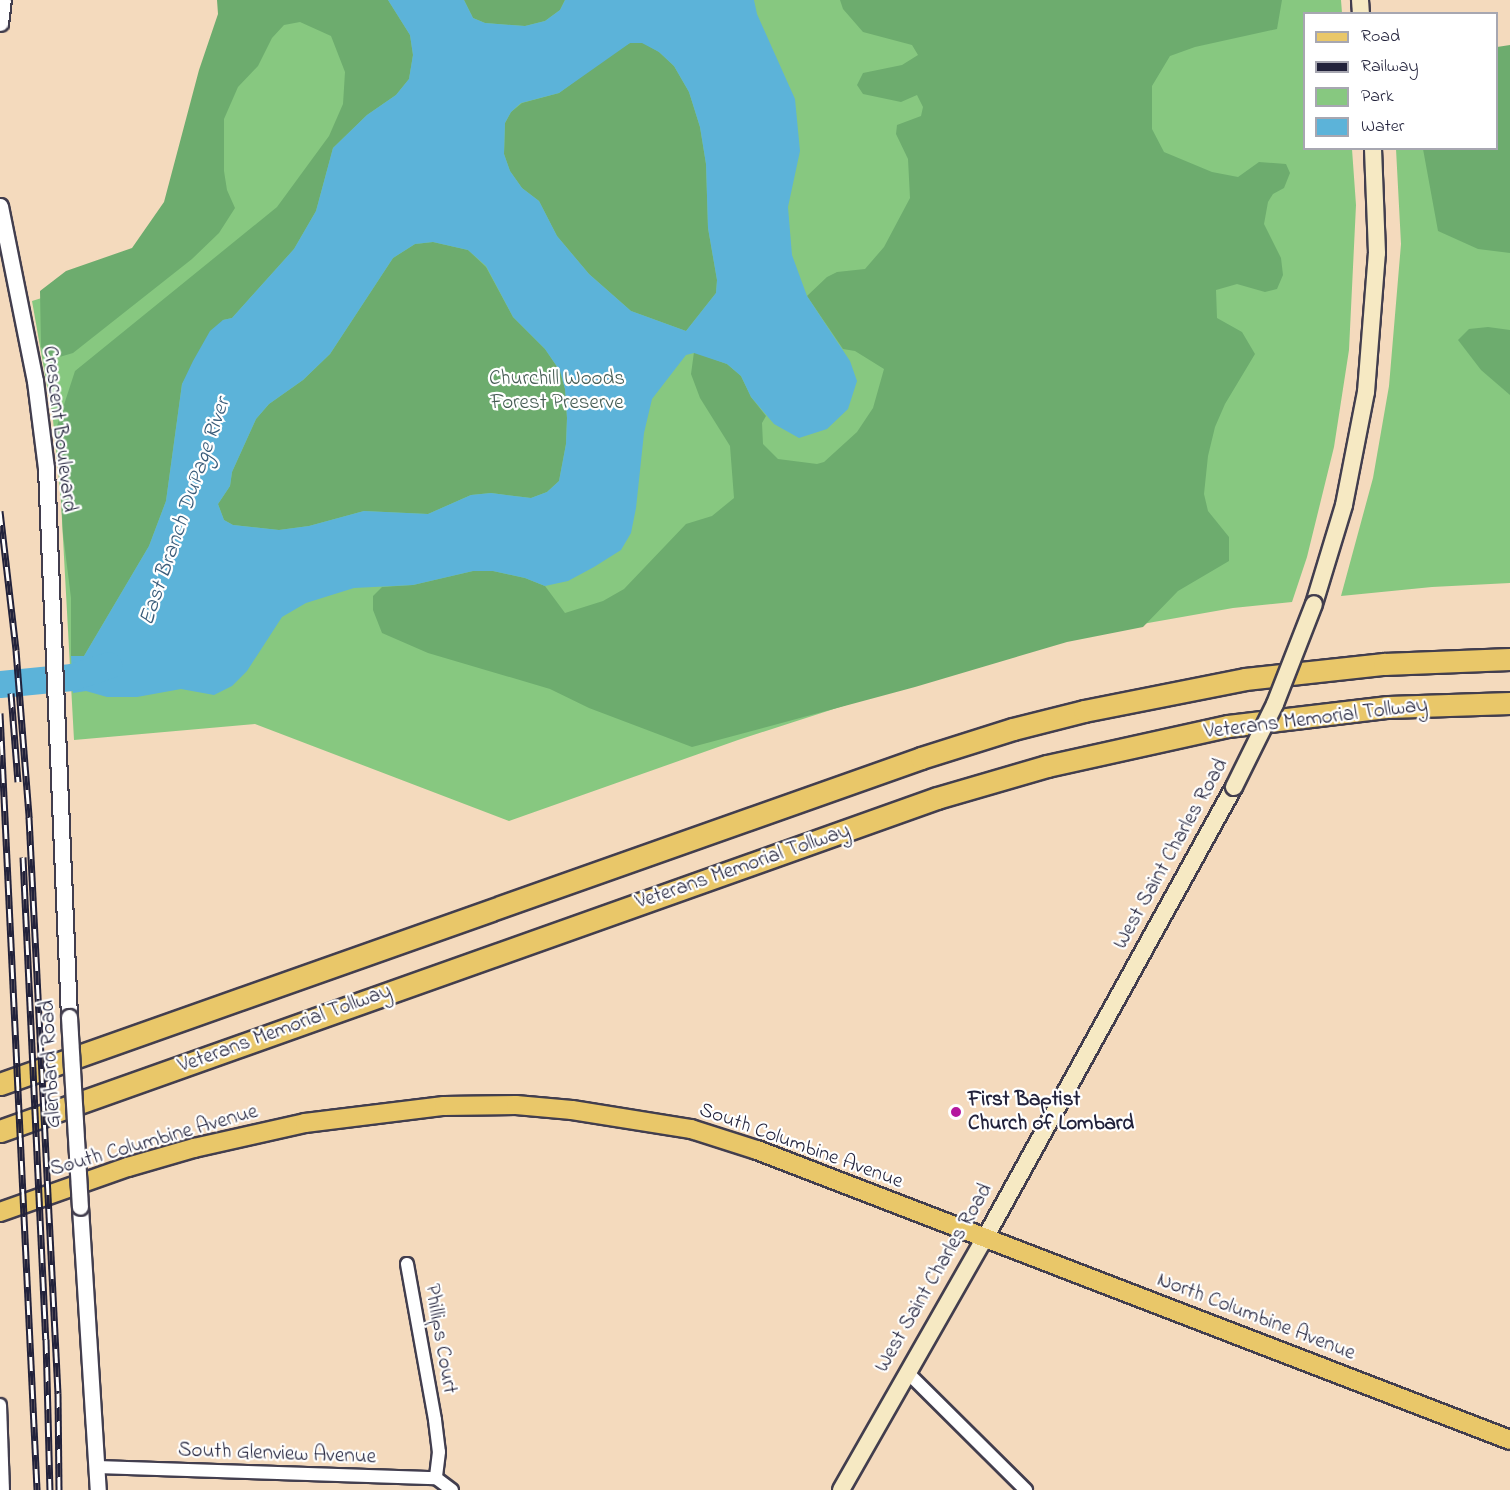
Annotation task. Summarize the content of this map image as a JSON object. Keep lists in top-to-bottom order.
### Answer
{
  "streets": {
    "highway": ["Veterans Memorial Tollway"],
    "main road": ["West Saint Charles Road", "South Columbine Avenue", "North Columbine Avenue"],
    "street": [
      "Crescent Boulevard",
      "Glenbard Road",
      "Phillips Court",
      "South Glenview Avenue"
    ]
  },
  "crossings": [
    ["Crescent Boulevard", "Glenbard Road"],
    ["West Saint Charles Road", "South Columbine Avenue"],
    ["West Saint Charles Road", "North Columbine Avenue"],
    ["Glenbard Road", "South Glenview Avenue"],
    ["South Columbine Avenue", "North Columbine Avenue"],
    ["Phillips Court", "South Glenview Avenue"]
  ],
  "water": ["East Branch DuPage River"],
  "parks": ["Churchill Woods Forest Preserve"],
  "places": ["First Baptist Church of Lombard"],
  "legend": [
    "Road",
    "Railway",
    "Park",
    "Water"
  ]
}
